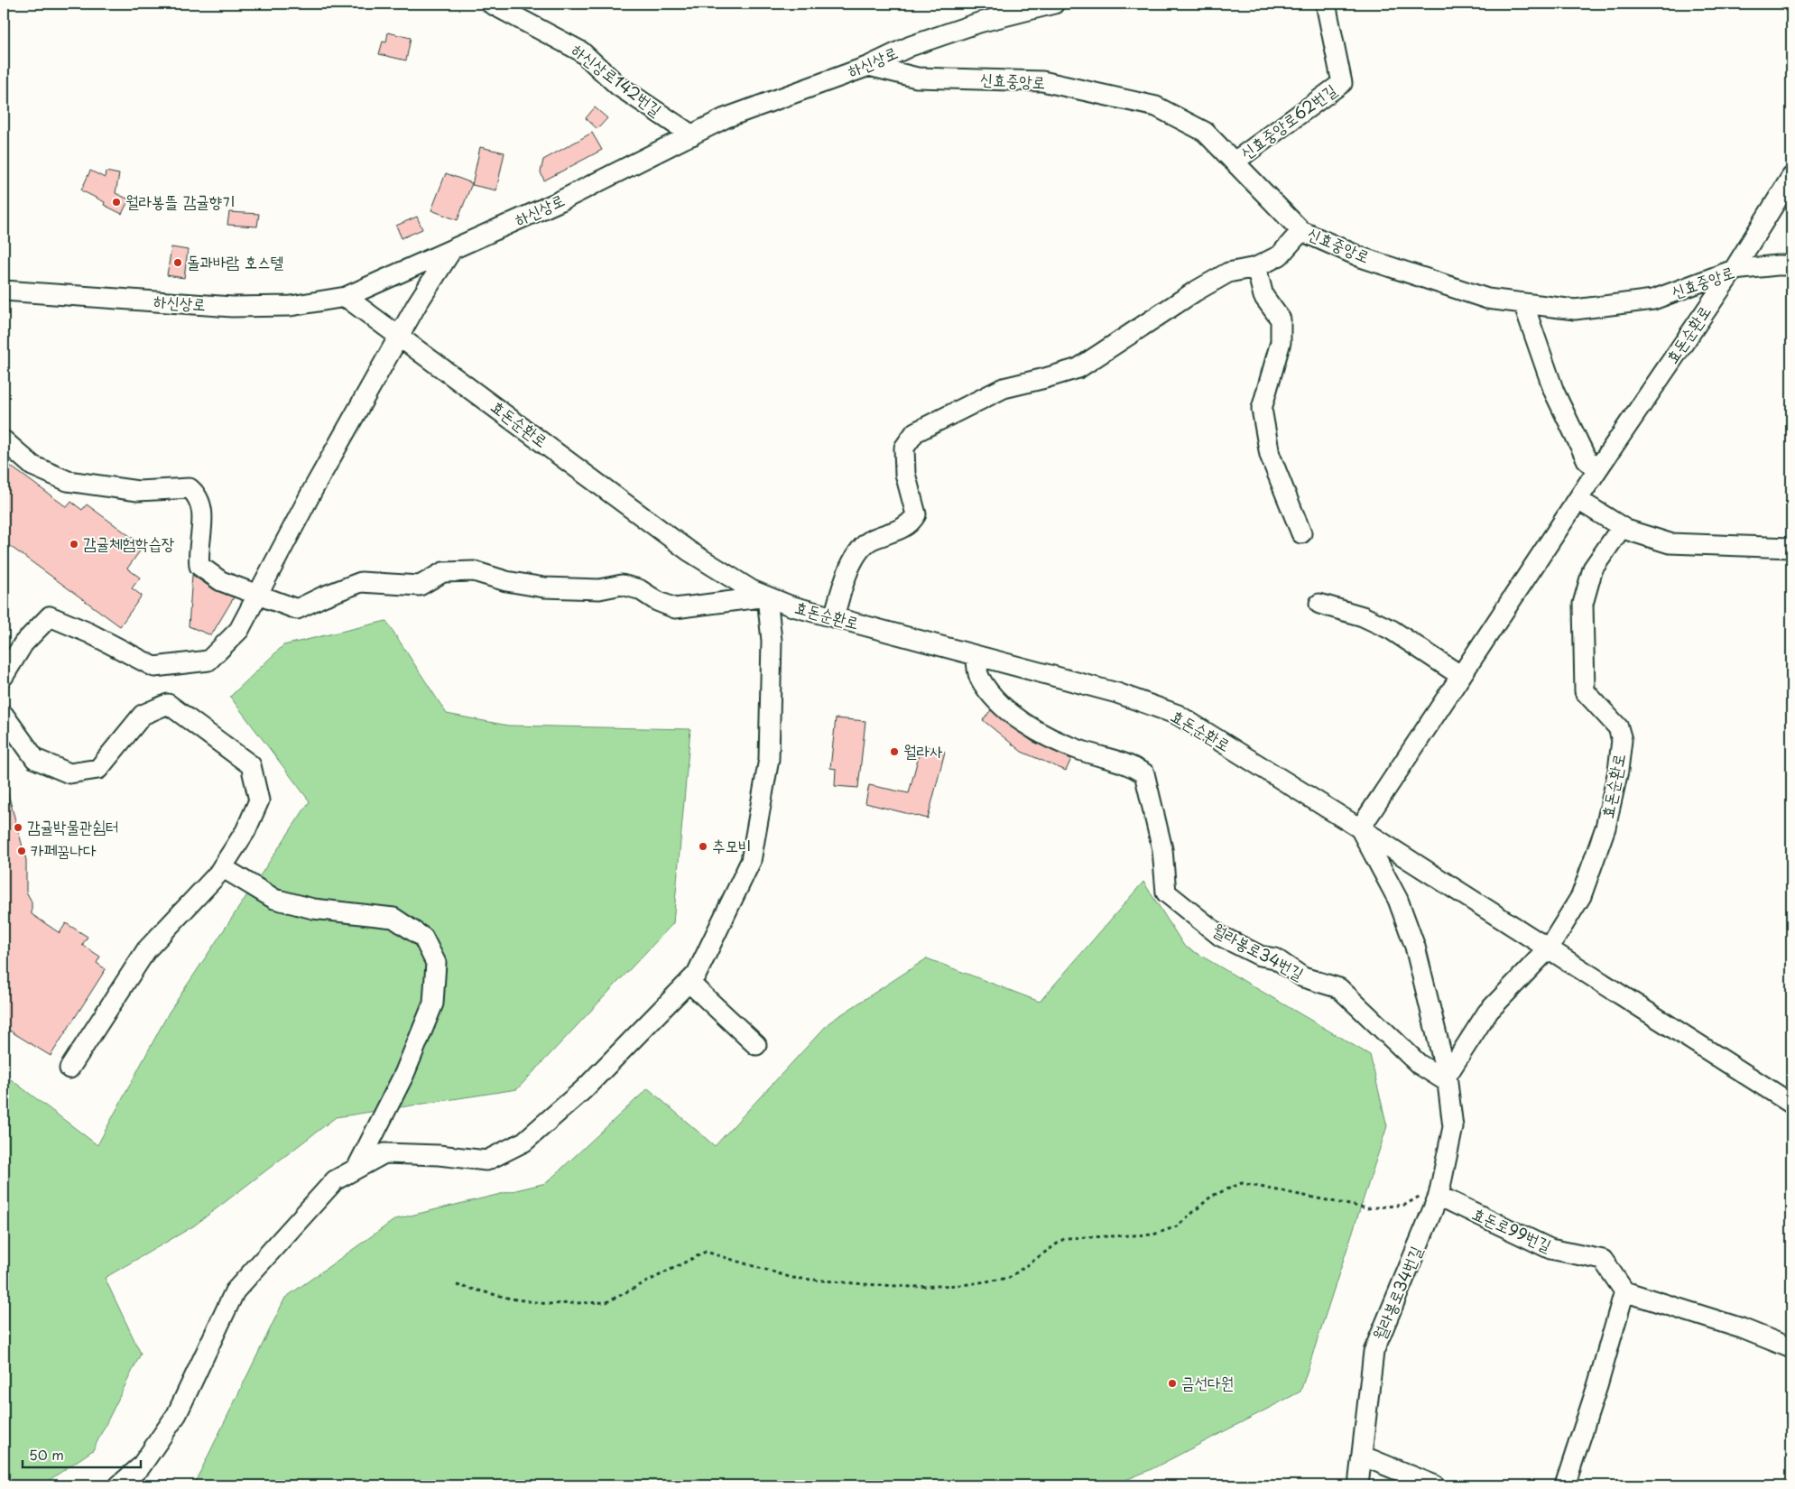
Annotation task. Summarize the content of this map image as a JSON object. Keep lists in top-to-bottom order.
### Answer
{
  "streets": {
    "street": [
      "하신상로",
      "하신상로142번길",
      "신효중앙로",
      "신효중앙로62번길",
      "효돈순환로",
      "월라봉로34번길",
      "효돈로99번길"
    ]
  },
  "crossings": [
    ["하신상로", "하신상로142번길"],
    ["하신상로", "신효중앙로"],
    ["하신상로", "효돈순환로"],
    ["신효중앙로", "신효중앙로62번길"],
    ["신효중앙로", "효돈순환로"],
    ["효돈순환로", "월라봉로34번길"],
    ["월라봉로34번길", "효돈로99번길"]
  ],
  "places": [
    "월라봉뜰 감귤향기",
    "돌과바람 호스텔",
    "감귤체험학습장",
    "월라사",
    "감귤박물관쉼터",
    "추모비",
    "카페꿈나다",
    "금선다원"
  ],
  "scale_bar": "50 m"
}
